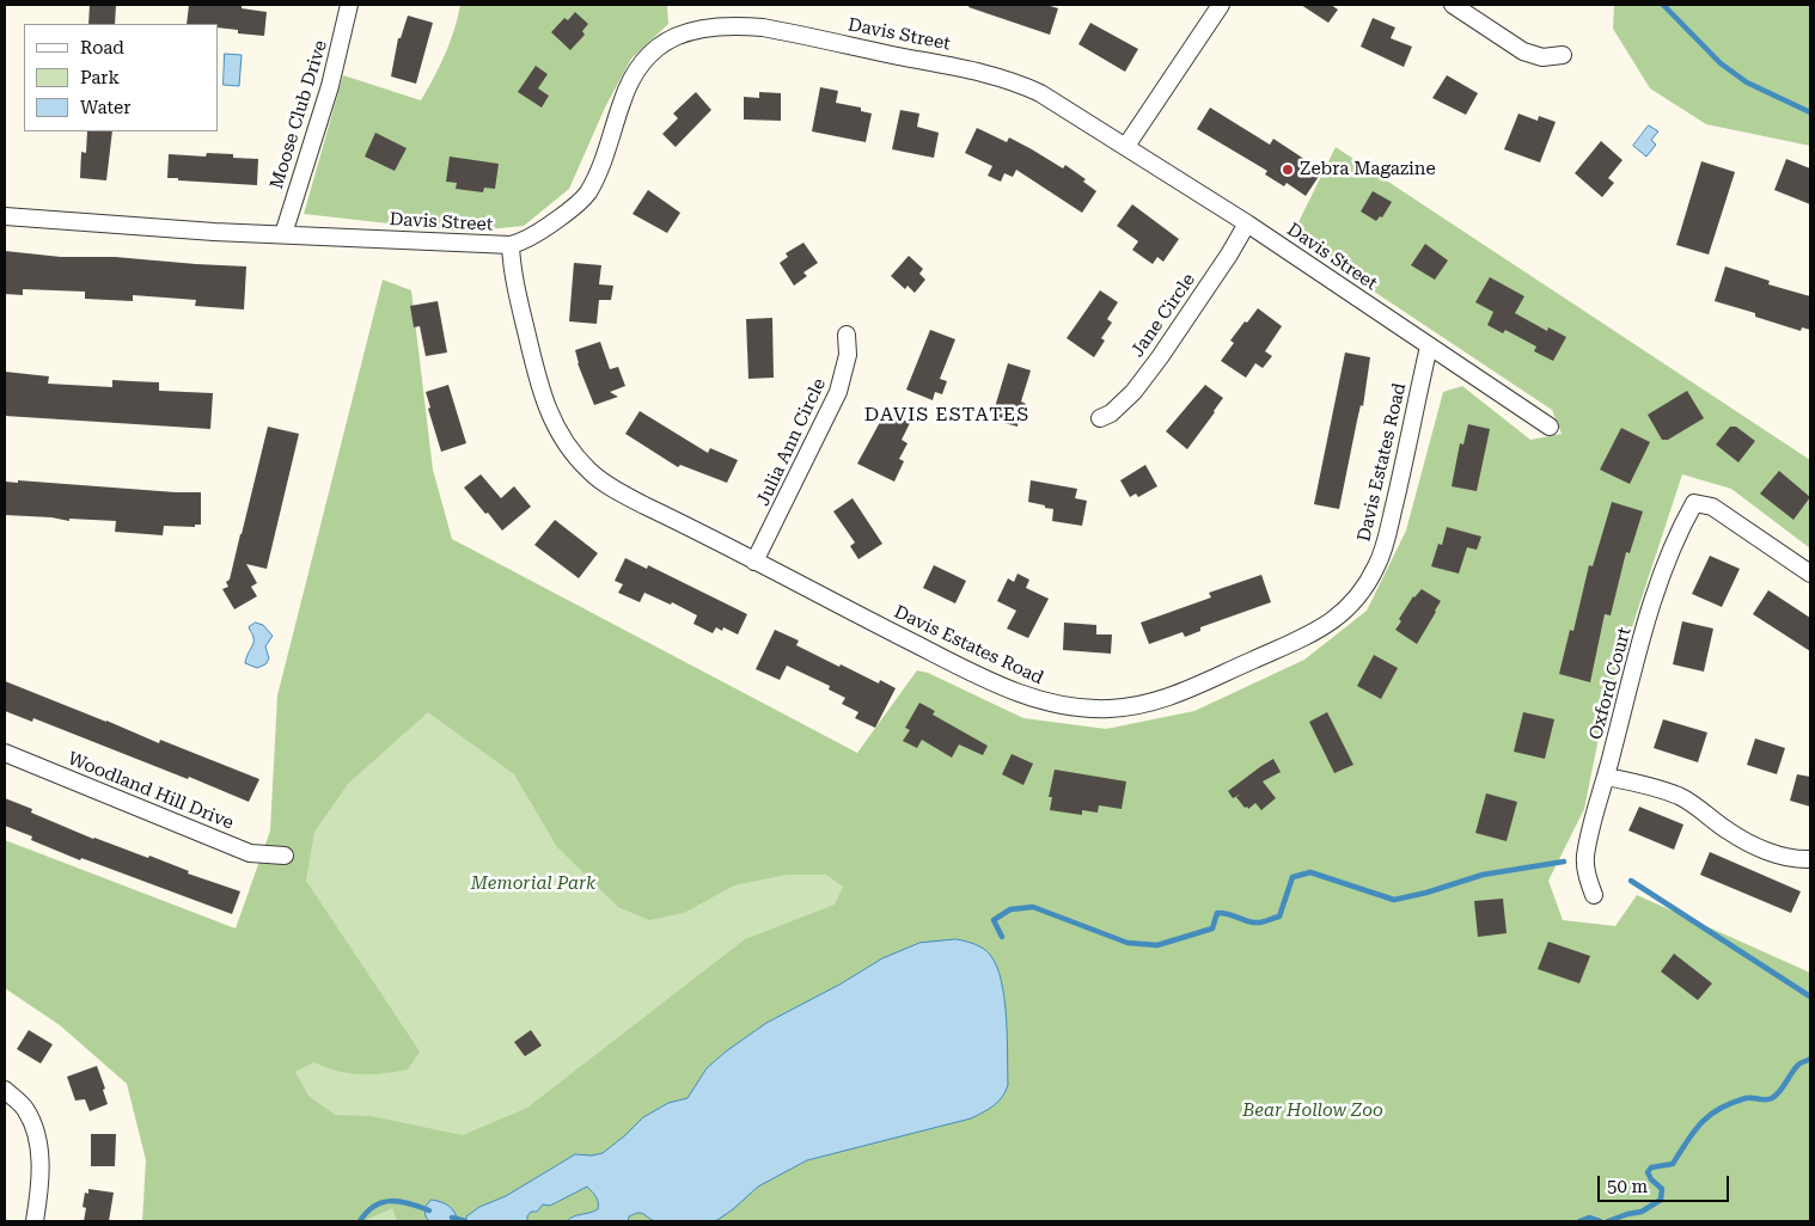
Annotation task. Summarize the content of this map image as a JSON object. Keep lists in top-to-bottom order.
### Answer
{
  "streets": {
    "street": [
      "Davis Street",
      "Moose Club Drive",
      "Jane Circle",
      "Julia Ann Circle",
      "Davis Estates Road",
      "Oxford Court",
      "Woodland Hill Drive"
    ]
  },
  "crossings": [
    ["Davis Street", "Moose Club Drive"],
    ["Davis Street", "Jane Circle"],
    ["Davis Street", "Davis Estates Road"],
    ["Julia Ann Circle", "Davis Estates Road"]
  ],
  "districts": ["DAVIS ESTATES"],
  "parks": ["Memorial Park", "Bear Hollow Zoo"],
  "places": ["Zebra Magazine"],
  "legend": ["Road", "Park", "Water"],
  "scale_bar": "50 m"
}
